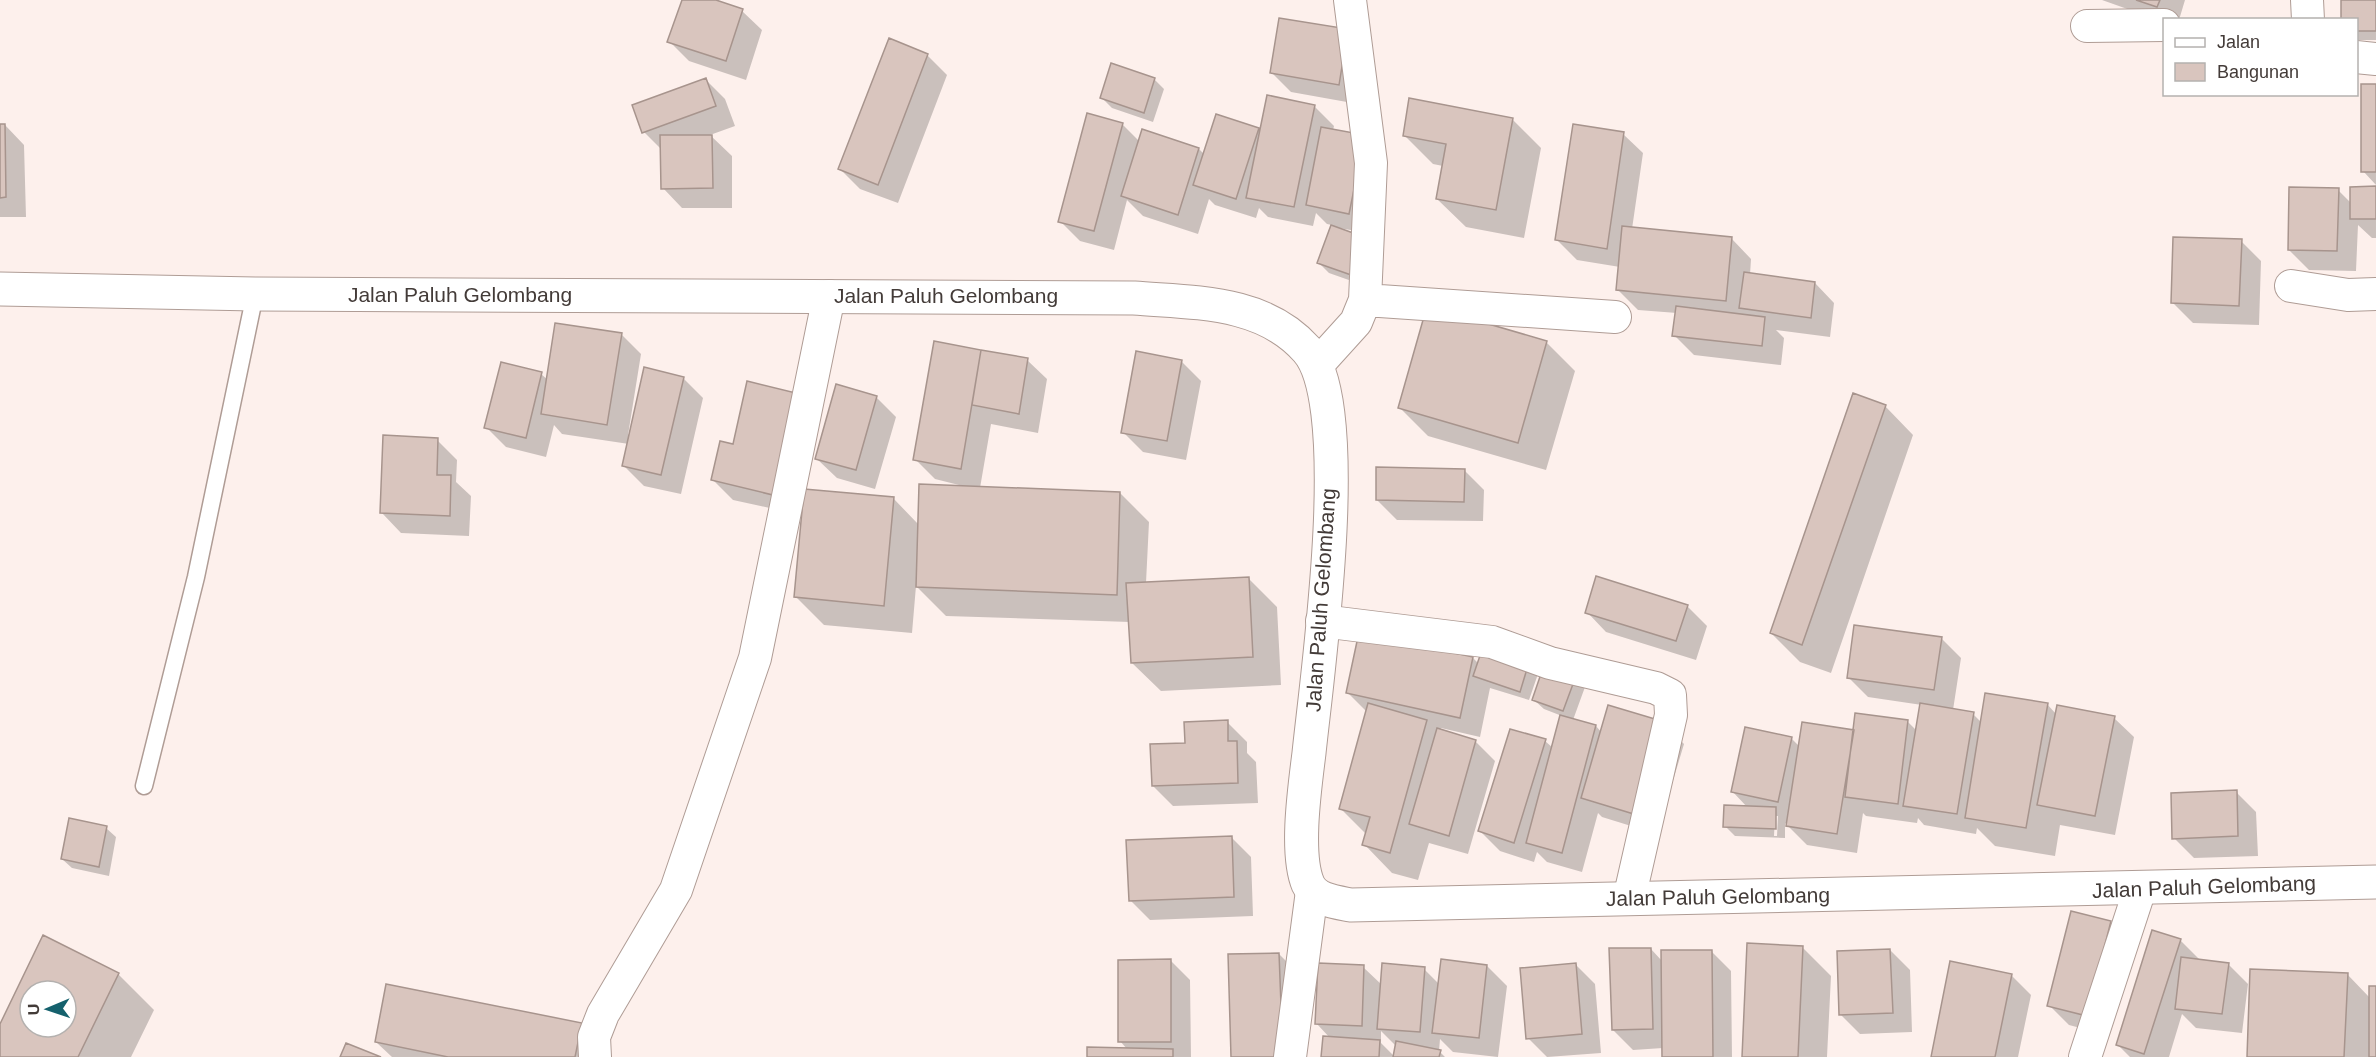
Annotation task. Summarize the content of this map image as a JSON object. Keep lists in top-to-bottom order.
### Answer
{
  "streets": {
    "street": ["Jalan Paluh Gelombang"]
  },
  "legend": ["Jalan", "Bangunan"],
  "north": "left"
}
